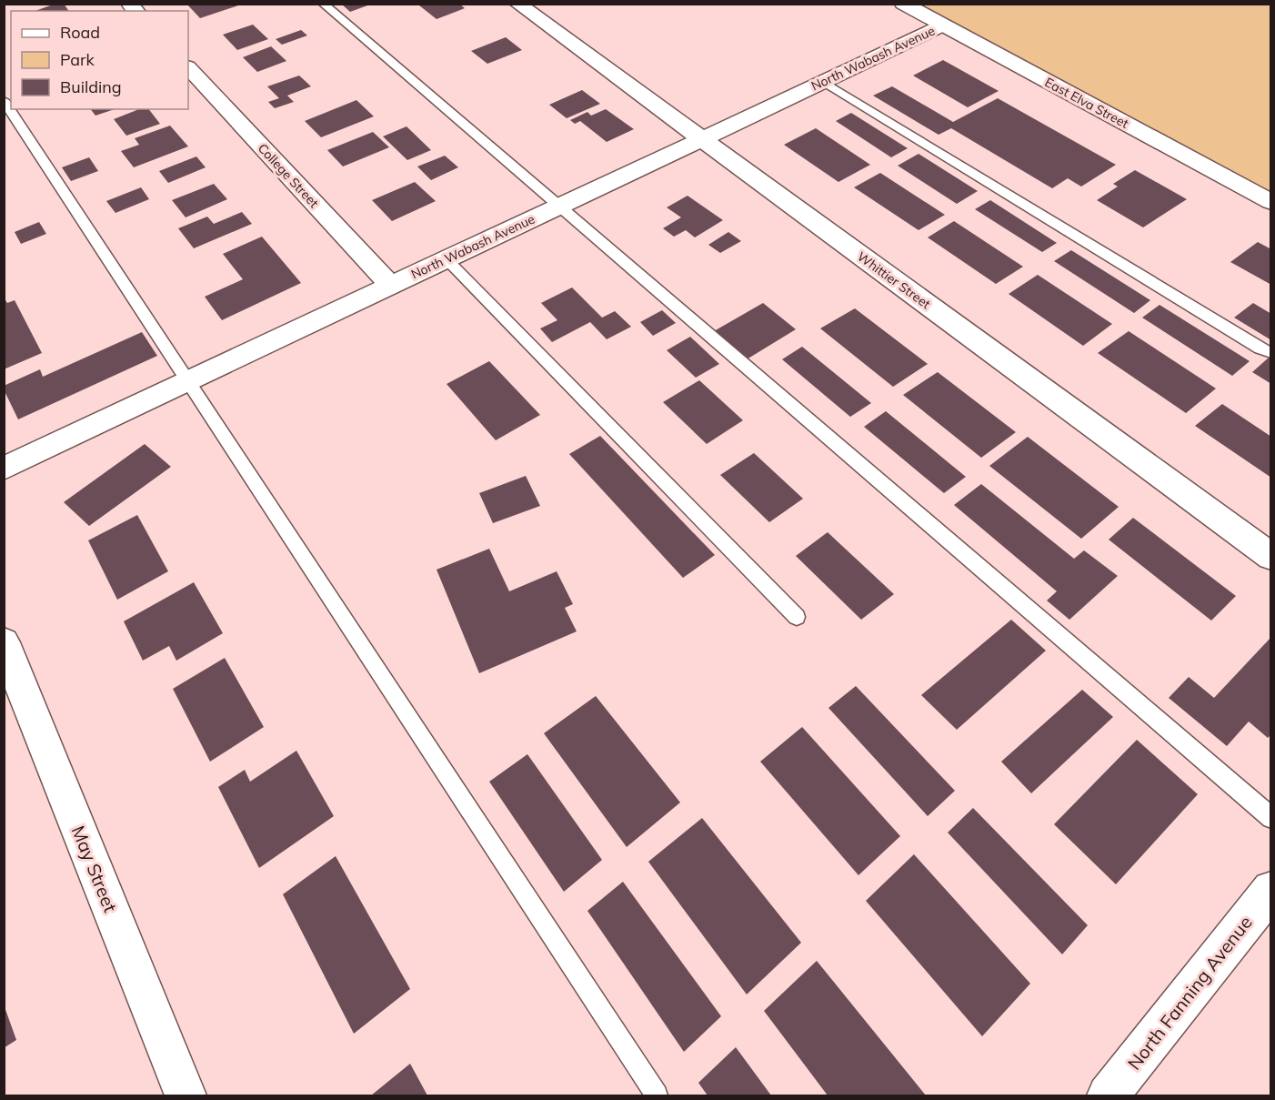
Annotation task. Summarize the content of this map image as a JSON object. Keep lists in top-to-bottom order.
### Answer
{
  "streets": {
    "street": [
      "North Wabash Avenue",
      "East Elva Street",
      "College Street",
      "Whittier Street",
      "May Street",
      "North Fanning Avenue"
    ]
  },
  "crossings": [
    ["North Wabash Avenue", "East Elva Street"],
    ["North Wabash Avenue", "College Street"],
    ["North Wabash Avenue", "Whittier Street"]
  ],
  "legend": ["Road", "Park", "Building"]
}
